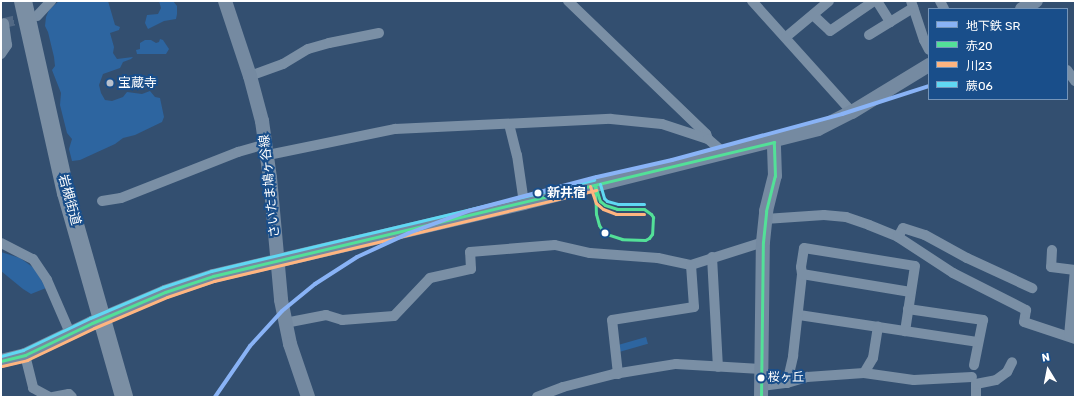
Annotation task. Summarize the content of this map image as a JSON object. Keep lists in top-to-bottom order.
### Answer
{
  "streets": {
    "highway": ["岩槻街道"],
    "main road": ["さいたま鳩ヶ谷線"]
  },
  "places": ["宝蔵寺", "新井宿", "桜ヶ丘"],
  "lines": [
    "metro line SR",
    "transit line 赤20",
    "transit line 蕨06",
    "transit line 川23"
  ],
  "legend": [
    "地下鉄 SR",
    "赤20",
    "川23",
    "蕨06"
  ],
  "north": "top"
}
